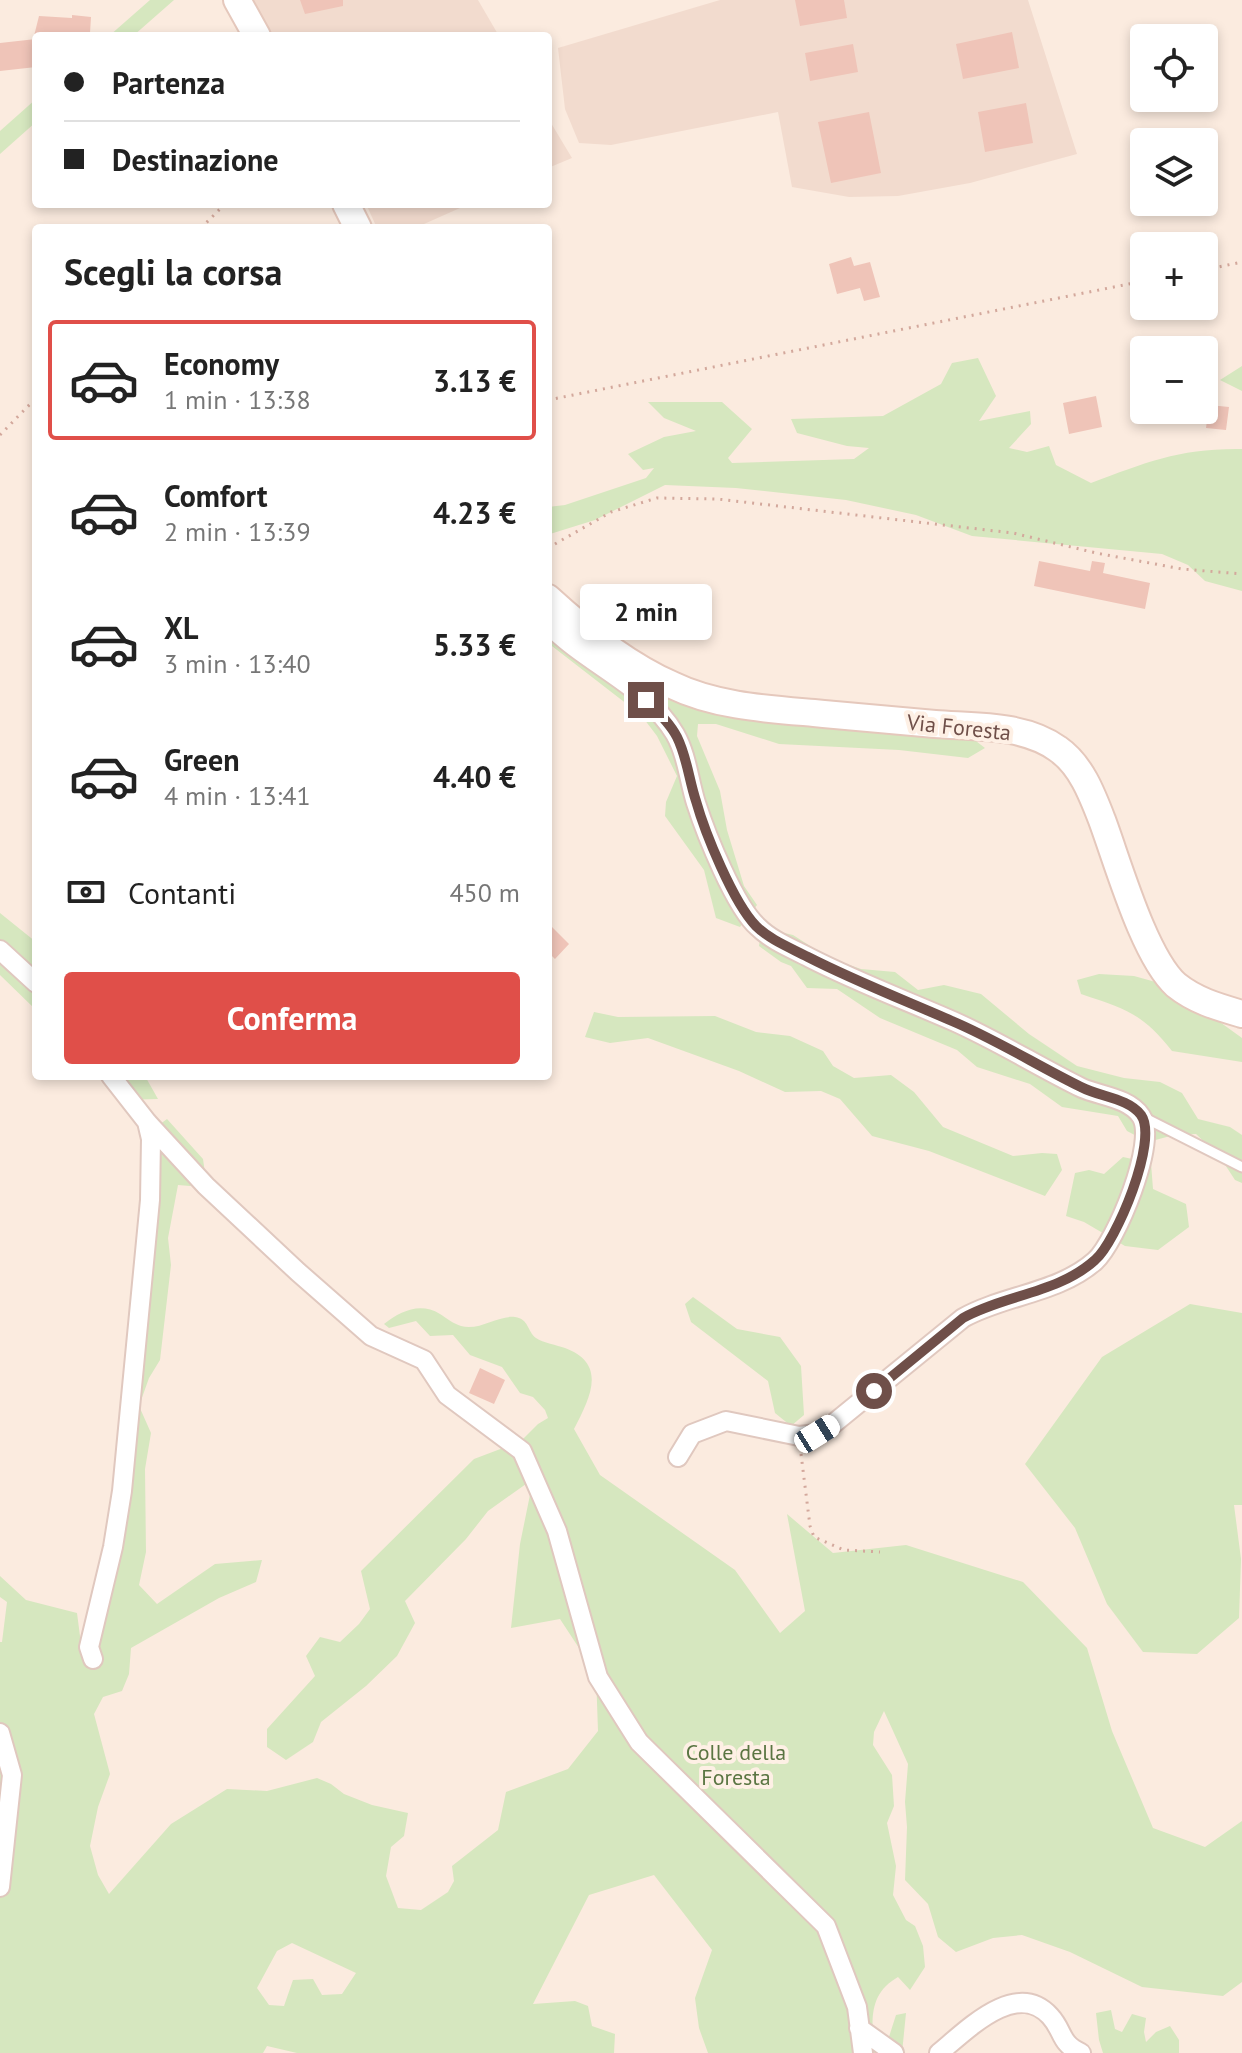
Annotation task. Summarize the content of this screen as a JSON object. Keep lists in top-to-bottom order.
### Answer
{
  "streets": {
    "main road": ["Via Foresta"]
  },
  "parks": ["Colle della Foresta"],
  "page": {
    "map_buttons": ["+", "−"],
    "banner": ["Partenza", "Destinazione"],
    "heading": "Scegli la corsa",
    "list": [
      {
        "name": "Economy",
        "note": "1 min · 13:38",
        "value": "3.13 €"
      },
      {
        "name": "Comfort",
        "note": "2 min · 13:39",
        "value": "4.23 €"
      },
      {
        "name": "XL",
        "note": "3 min · 13:40",
        "value": "5.33 €"
      },
      {
        "name": "Green",
        "note": "4 min · 13:41",
        "value": "4.40 €"
      }
    ],
    "bubble": "2 min",
    "pay": ["Contanti", "450 m"],
    "buttons": "Conferma"
  }
}
